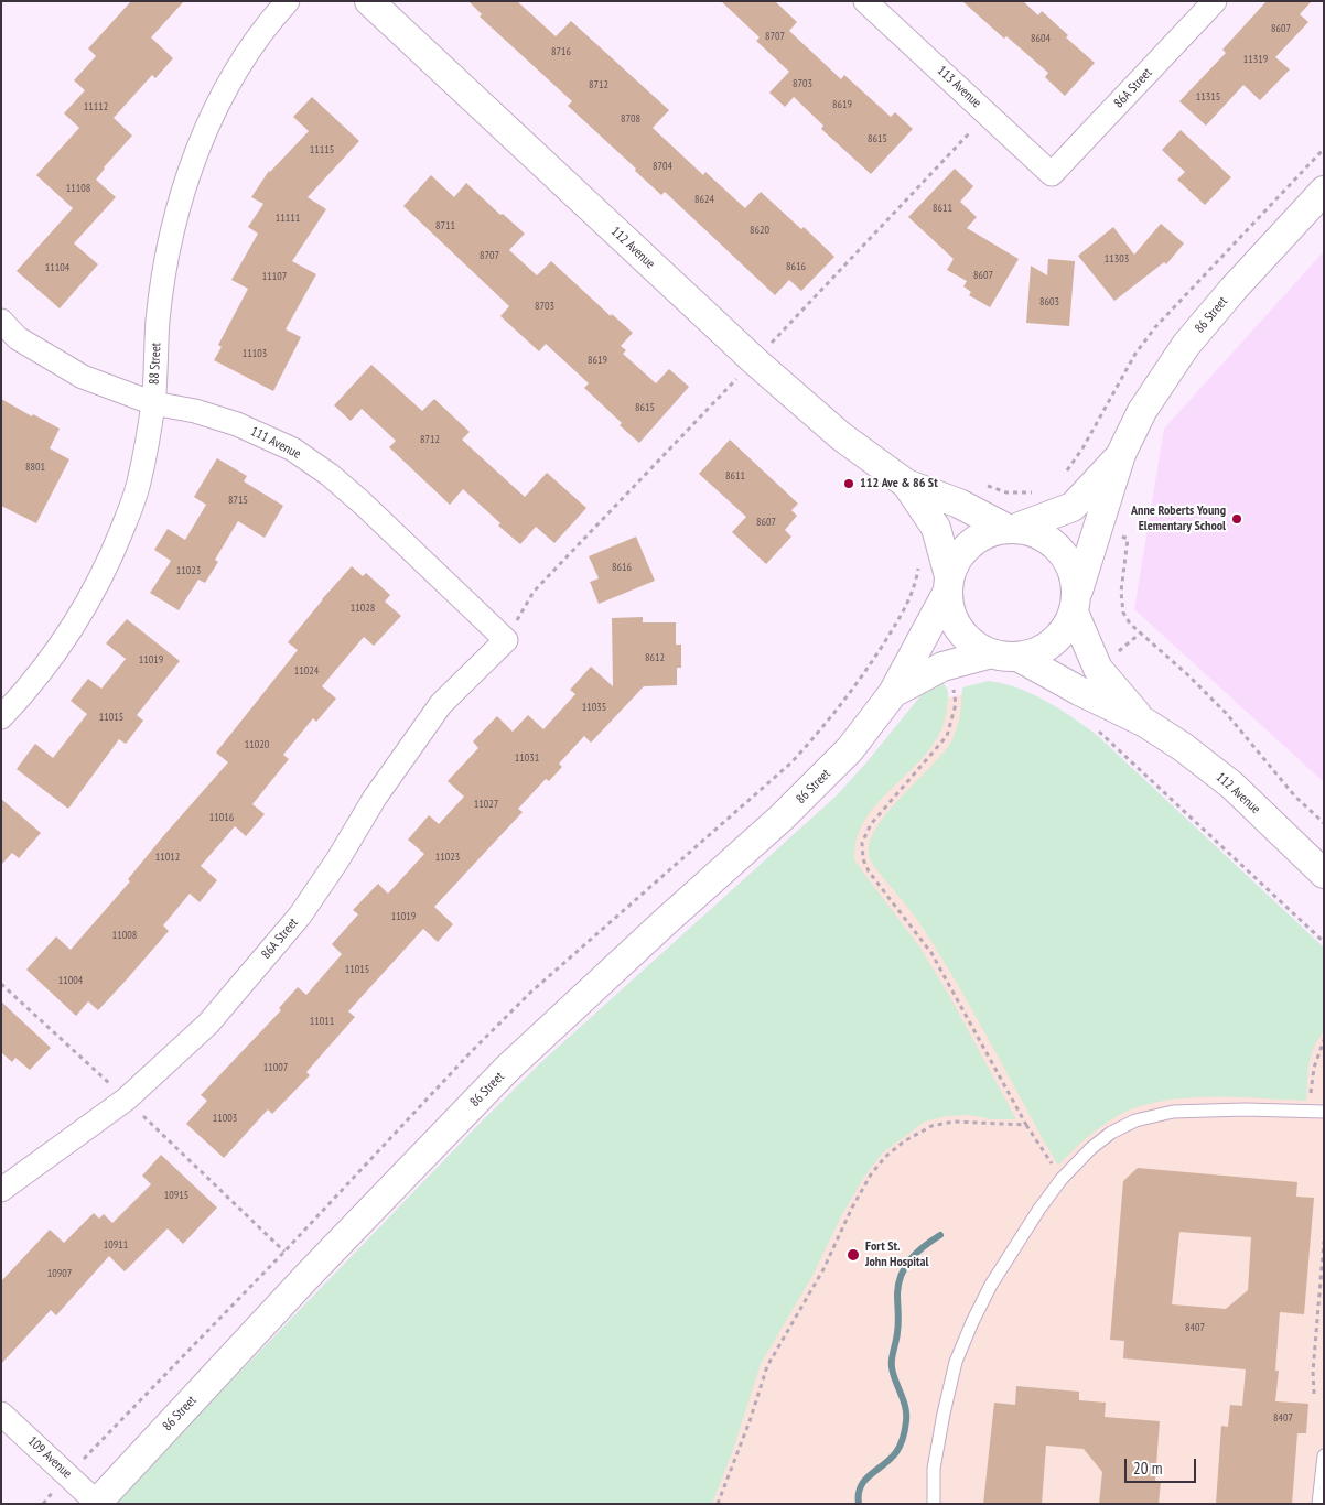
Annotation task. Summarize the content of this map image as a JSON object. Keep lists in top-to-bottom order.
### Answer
{
  "streets": {
    "street": [
      "113 Avenue",
      "86A Street",
      "112 Avenue",
      "86 Street",
      "88 Street",
      "111 Avenue",
      "109 Avenue"
    ]
  },
  "crossings": [
    ["113 Avenue", "86A Street"],
    ["86A Street", "111 Avenue"],
    ["112 Avenue", "86 Street"],
    ["86 Street", "109 Avenue"],
    ["88 Street", "111 Avenue"]
  ],
  "places": ["112 Ave & 86 St", "Anne Roberts Young Elementary School", "Fort St. John Hospital"],
  "house_numbers": [
    "8607",
    "8707",
    "8604",
    "8716",
    "11319",
    "8703",
    "8712",
    "11315",
    "8619",
    "11112",
    "8708",
    "8615",
    "11115",
    "8704",
    "11108",
    "8624",
    "8611",
    "11111",
    "8711",
    "8620",
    "8707",
    "11303",
    "8616",
    "11104",
    "8607",
    "11107",
    "8603",
    "8703",
    "11103",
    "8619",
    "8615",
    "8712",
    "8801",
    "8611",
    "8715",
    "8607",
    "8616",
    "11023",
    "11028",
    "8612",
    "11019",
    "11024",
    "11035",
    "11015",
    "11020",
    "11031",
    "11027",
    "11016",
    "11012",
    "11023",
    "11019",
    "11008",
    "11015",
    "11004",
    "11011",
    "11007",
    "11003",
    "10915",
    "10911",
    "10907",
    "8407",
    "8407"
  ],
  "scale_bar": "20 m"
}
